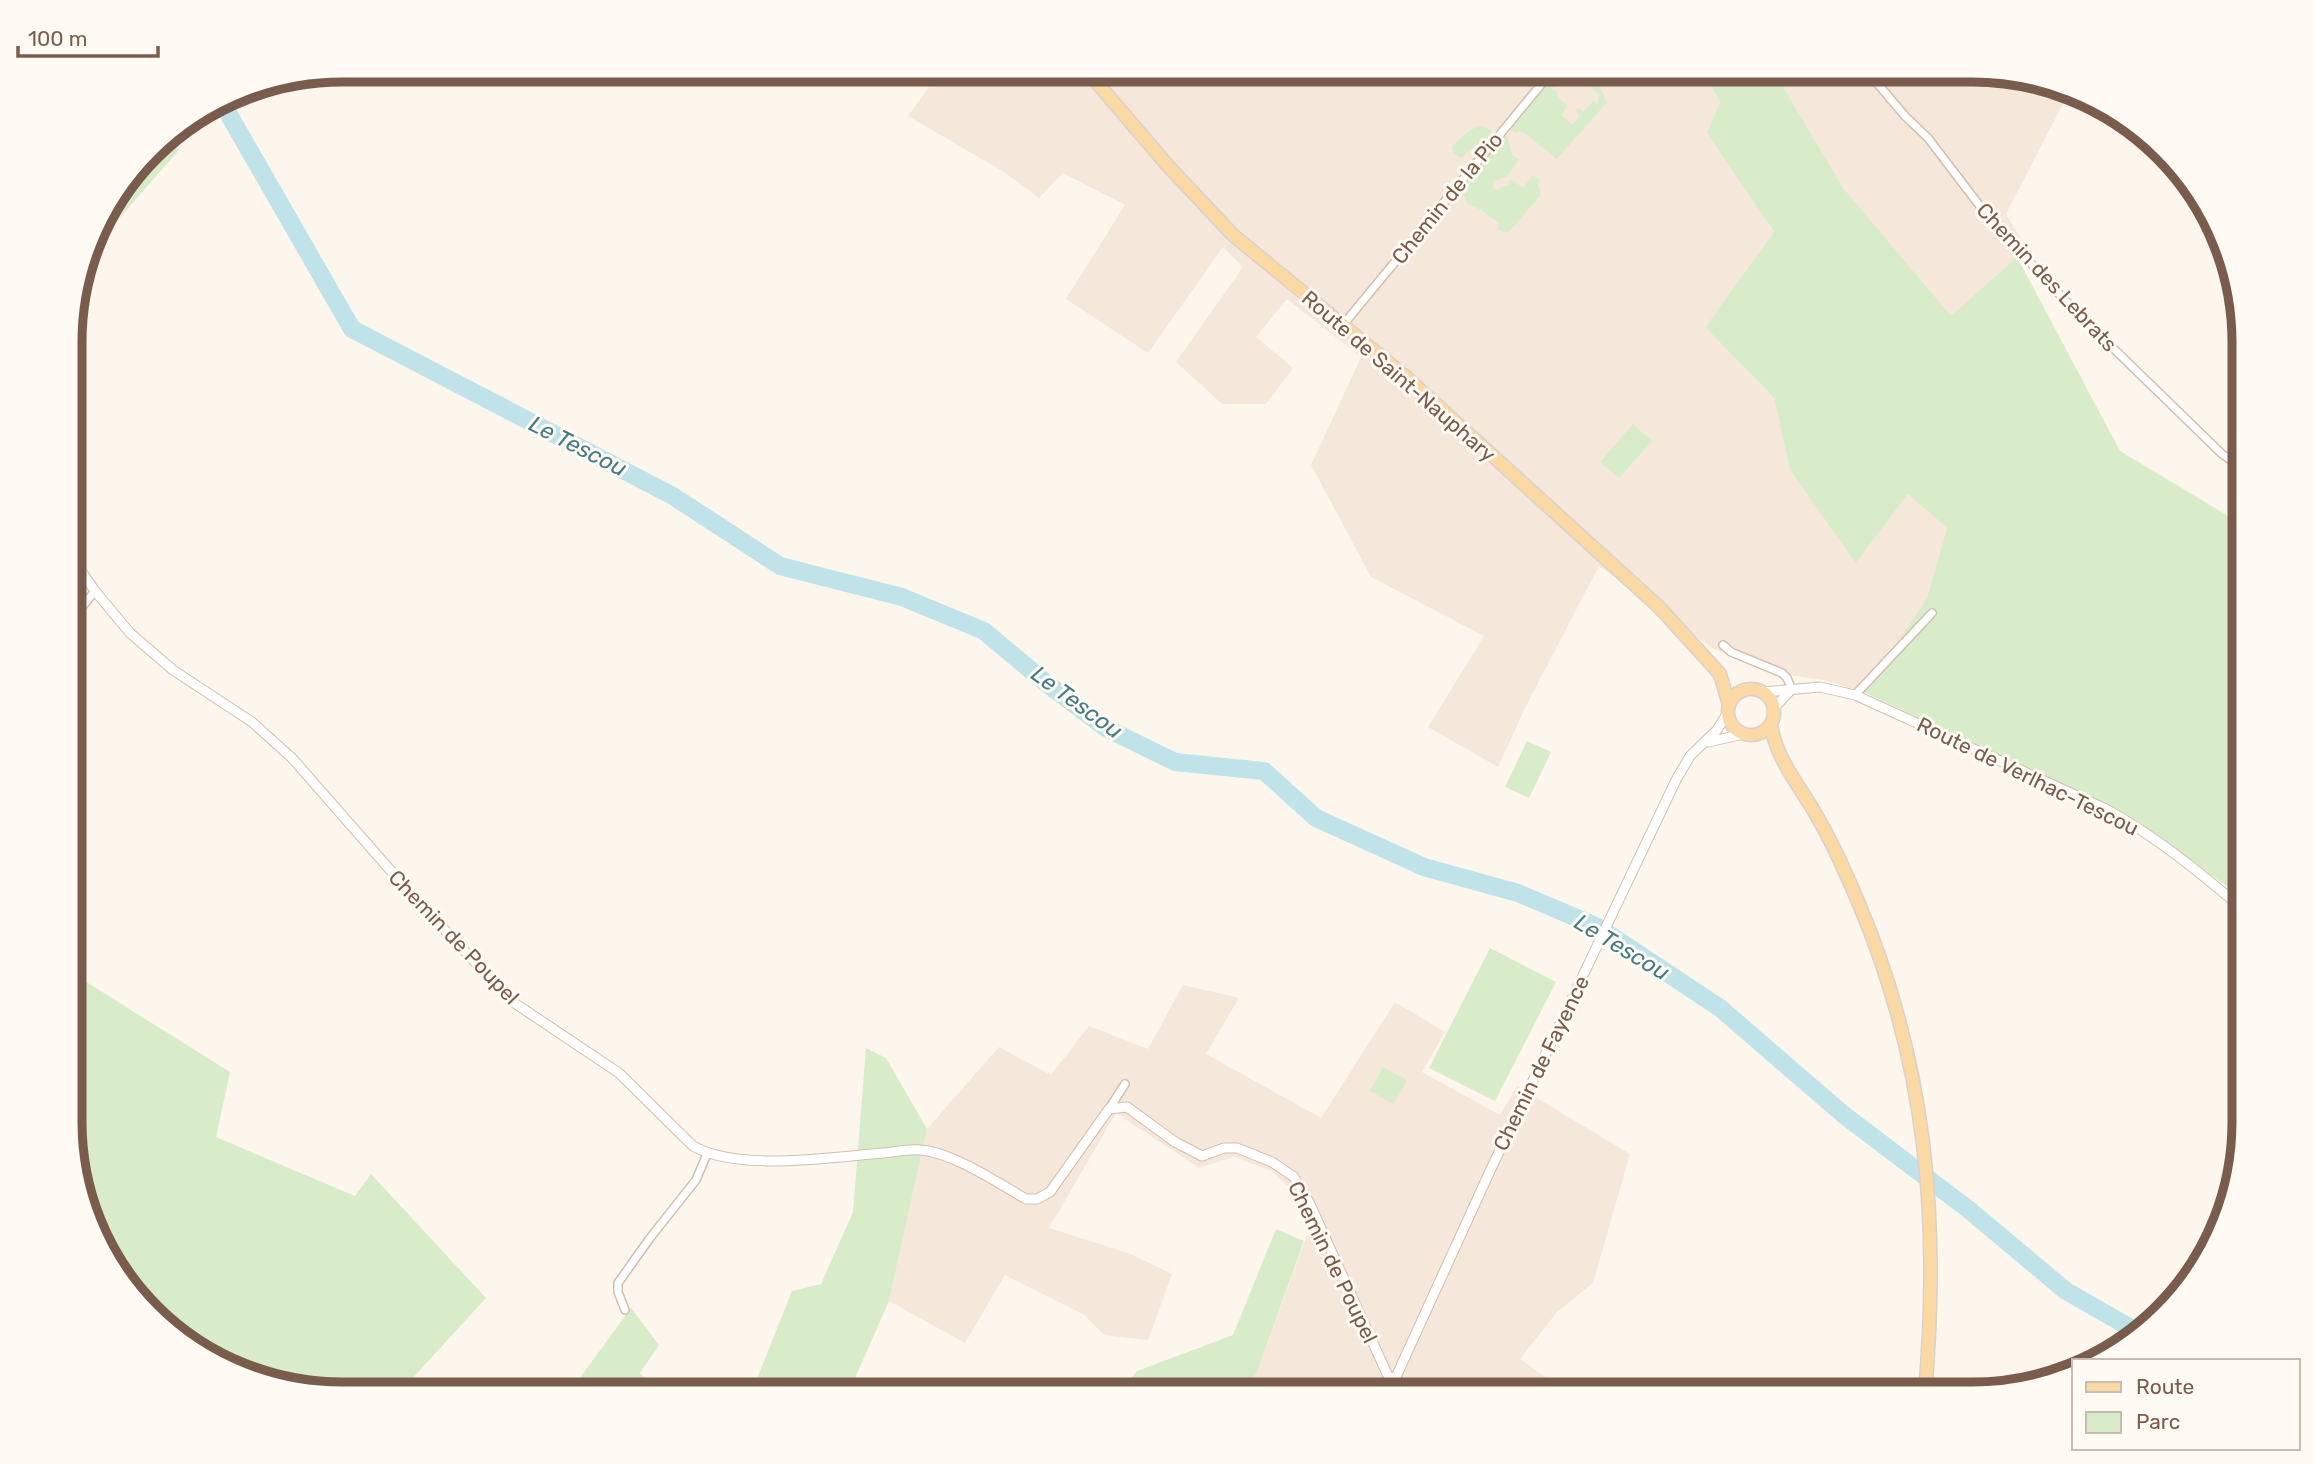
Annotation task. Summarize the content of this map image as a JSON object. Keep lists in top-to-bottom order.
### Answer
{
  "streets": {
    "main road": ["Route de Saint-Nauphary"],
    "street": [
      "Chemin de la Pio",
      "Chemin des Lebrats",
      "Route de Verlhac-Tescou",
      "Chemin de Poupel",
      "Chemin de Fayence"
    ]
  },
  "crossings": [
    ["Chemin de la Pio", "Route de Saint-Nauphary"],
    ["Route de Saint-Nauphary", "Route de Verlhac-Tescou"],
    ["Route de Saint-Nauphary", "Chemin de Fayence"],
    ["Route de Verlhac-Tescou", "Chemin de Fayence"],
    ["Chemin de Poupel", "Chemin de Fayence"]
  ],
  "water": ["Le Tescou"],
  "legend": ["Route", "Parc"],
  "scale_bar": "100 m"
}
